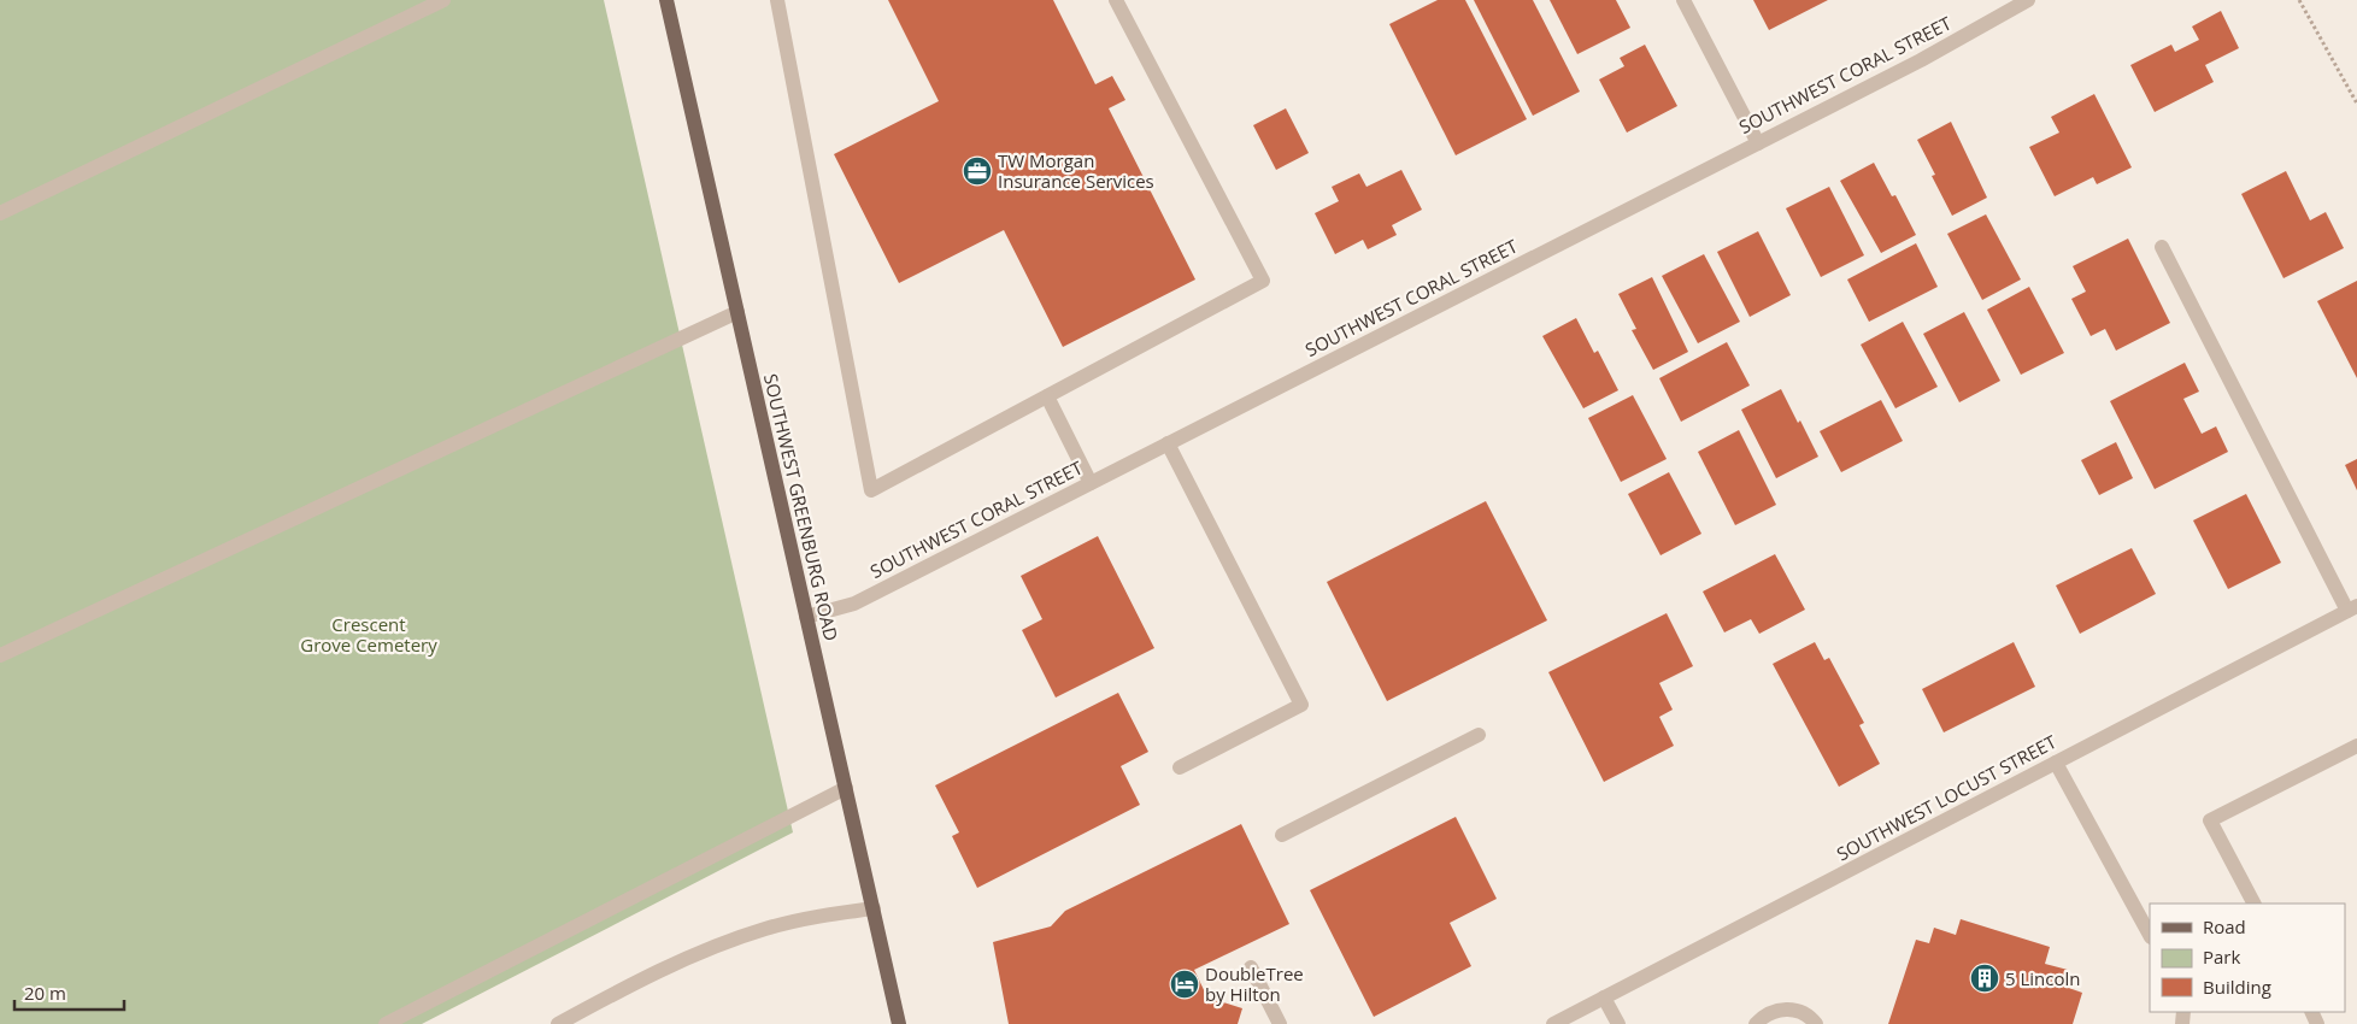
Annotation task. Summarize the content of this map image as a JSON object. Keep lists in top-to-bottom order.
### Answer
{
  "streets": {
    "main road": ["SOUTHWEST GREENBURG ROAD"],
    "street": ["SOUTHWEST CORAL STREET", "SOUTHWEST LOCUST STREET"]
  },
  "crossings": [
    ["SOUTHWEST CORAL STREET", "SOUTHWEST GREENBURG ROAD"]
  ],
  "parks": ["Crescent Grove Cemetery"],
  "places": {
    "office": ["TW Morgan Insurance Services"],
    "building": ["5 Lincoln"],
    "hotel": ["DoubleTree by Hilton"]
  },
  "legend": ["Road", "Park", "Building"],
  "scale_bar": "20 m"
}
